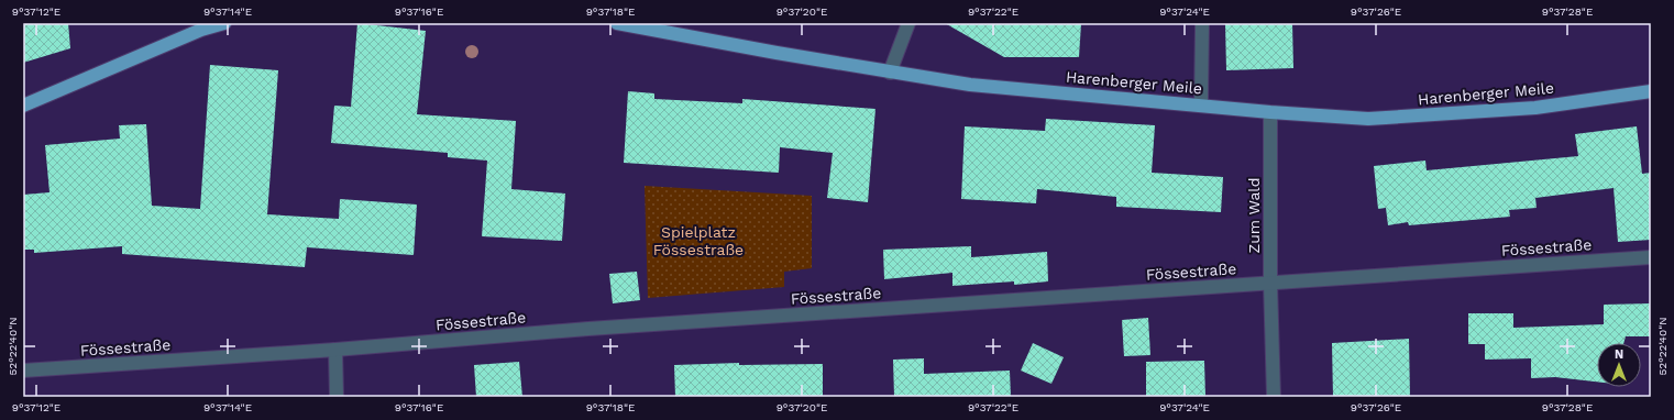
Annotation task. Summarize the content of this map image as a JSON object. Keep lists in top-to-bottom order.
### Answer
{
  "streets": {
    "main road": ["Harenberger Meile"],
    "street": ["Zum Wald", "Fössestraße"]
  },
  "crossings": [
    ["Harenberger Meile", "Zum Wald"],
    ["Zum Wald", "Fössestraße"]
  ],
  "parks": ["Spielplatz Fössestraße"],
  "north": "top",
  "coordinates": [
    "9°37'12\"E",
    "9°37'14\"E",
    "9°37'16\"E",
    "9°37'18\"E",
    "9°37'20\"E",
    "9°37'22\"E",
    "9°37'24\"E",
    "9°37'26\"E",
    "9°37'28\"E",
    "52°22'40\"N"
  ]
}
